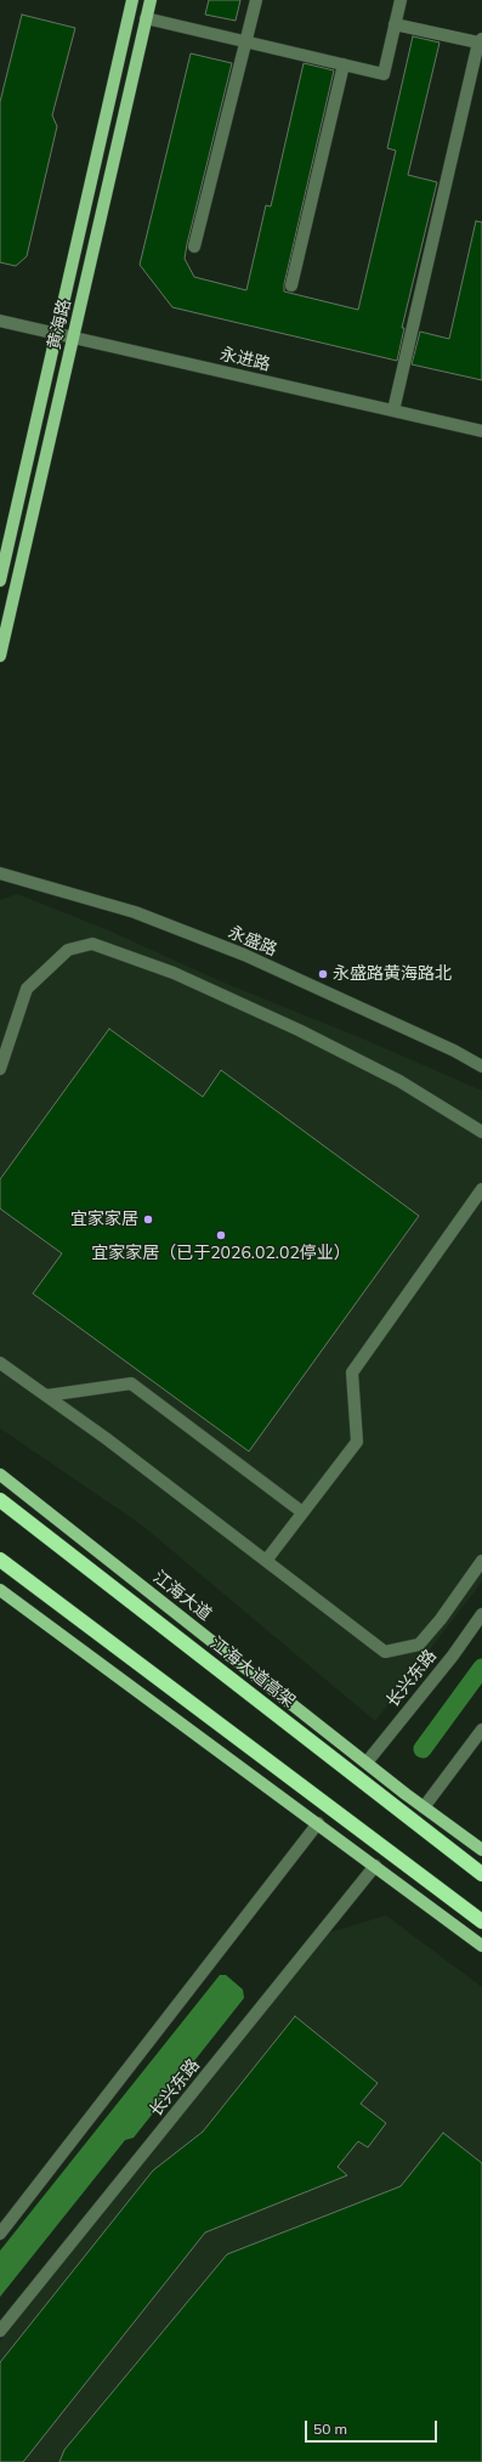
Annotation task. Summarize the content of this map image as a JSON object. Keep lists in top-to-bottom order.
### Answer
{
  "streets": {
    "highway": ["江海大道高架"],
    "main road": ["黄海路", "江海大道"],
    "street": ["永进路", "永盛路", "长兴东路"]
  },
  "crossings": [
    ["黄海路", "永进路"],
    ["江海大道", "长兴东路"]
  ],
  "places": ["永盛路黄海路北", "宜家家居", "宜家家居（已于2026.02.02停业）"],
  "scale_bar": "50 m"
}
